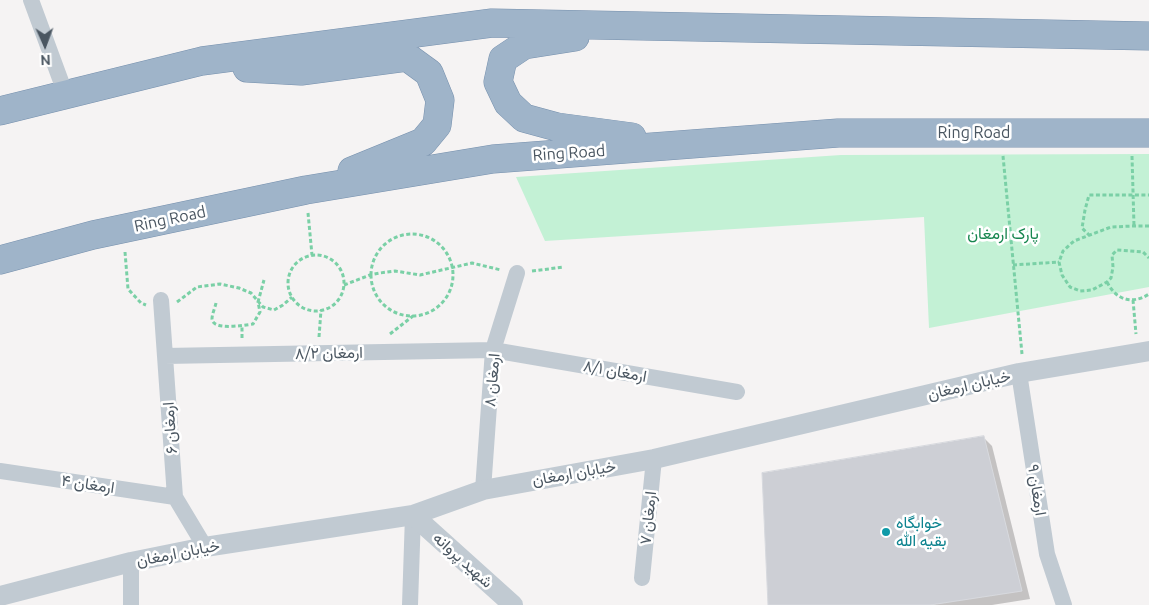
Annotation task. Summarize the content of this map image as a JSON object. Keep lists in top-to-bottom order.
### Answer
{
  "streets": {
    "highway": ["Ring Road"],
    "street": [
      "ارمغان ۸/۲",
      "ارمغان ۸/۱",
      "ارمغان ۸",
      "خیابان ارمغان",
      "ارمغان ۶",
      "ارمغان ۴",
      "ارمغان ۹",
      "ارمغان ۷",
      "شهید پروانه"
    ]
  },
  "crossings": [
    ["ارمغان ۸/۲", "ارمغان ۸/۱"],
    ["ارمغان ۸/۲", "ارمغان ۸"],
    ["ارمغان ۸/۲", "ارمغان ۶"],
    ["ارمغان ۸/۱", "ارمغان ۸"],
    ["ارمغان ۸", "خیابان ارمغان"],
    ["خیابان ارمغان", "ارمغان ۶"],
    ["خیابان ارمغان", "ارمغان ۹"],
    ["خیابان ارمغان", "ارمغان ۷"],
    ["خیابان ارمغان", "شهید پروانه"],
    ["ارمغان ۶", "ارمغان ۴"]
  ],
  "parks": ["پارک ارمغان"],
  "places": ["خوابگاه بقیه الله"],
  "north": "bottom"
}
